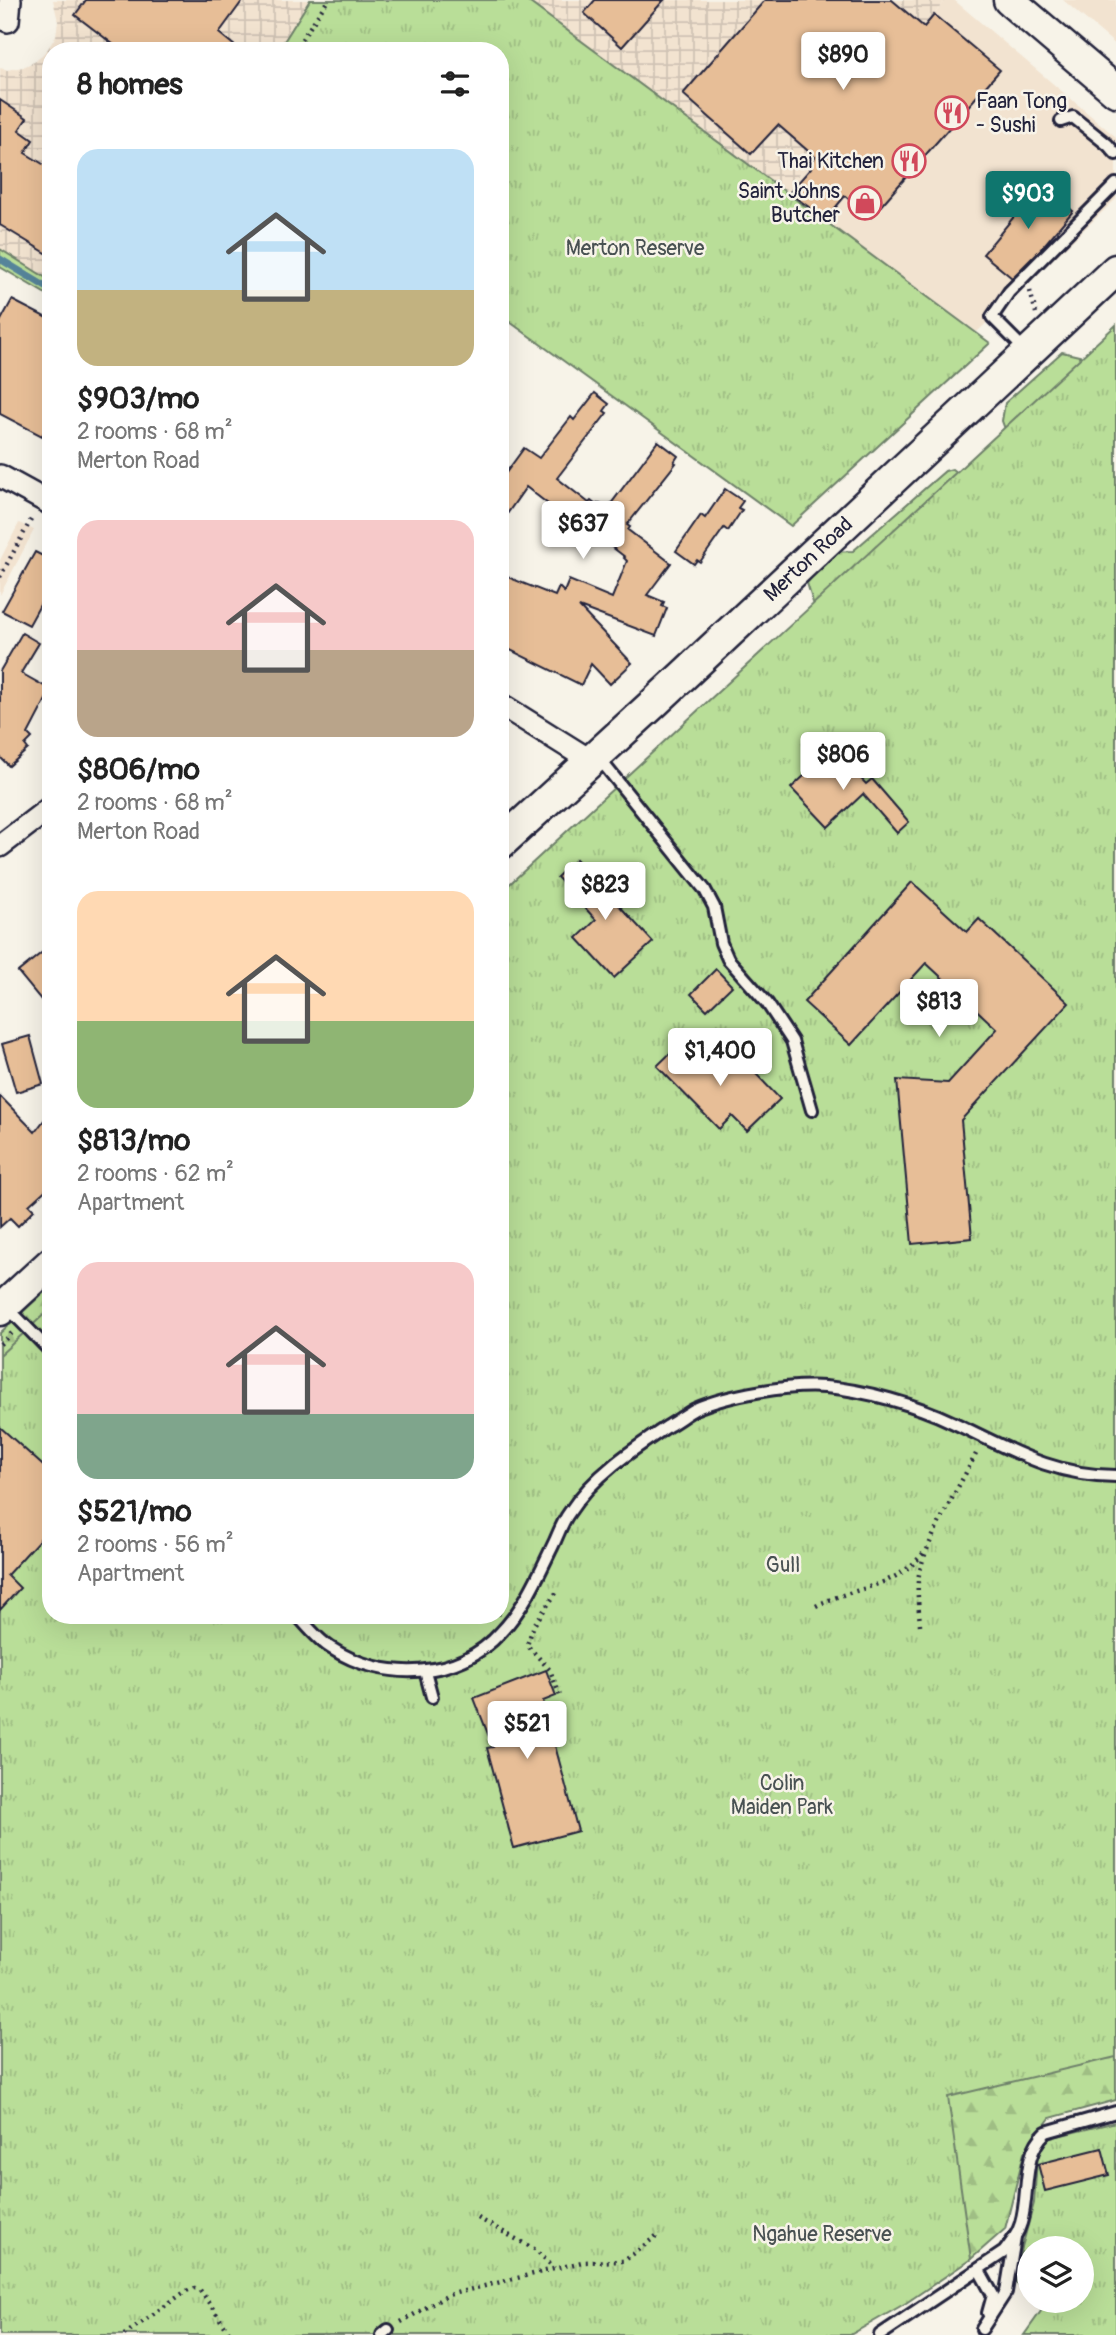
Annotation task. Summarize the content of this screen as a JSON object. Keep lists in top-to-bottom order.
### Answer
{
  "streets": {
    "main road": ["Merton Road"]
  },
  "parks": [
    "Merton Reserve",
    "Gull",
    "Colin Maiden Park",
    "Ngahue Reserve"
  ],
  "places": {
    "restaurant": ["Faan Tong - Sushi", "Thai Kitchen"],
    "shop": ["Saint Johns Butcher"]
  },
  "page": {
    "price": [
      "$890",
      "$903",
      "$637",
      "$806",
      "$823",
      "$813",
      "$1,400",
      "$521"
    ],
    "heading": "8 homes",
    "list": [
      {
        "name": "$903/mo",
        "note": "2 rooms · 68 m² · Merton Road"
      },
      {
        "name": "$806/mo",
        "note": "2 rooms · 68 m² · Merton Road"
      },
      {
        "name": "$813/mo",
        "note": "2 rooms · 62 m² · Apartment"
      },
      {
        "name": "$521/mo",
        "note": "2 rooms · 56 m² · Apartment"
      }
    ]
  }
}
